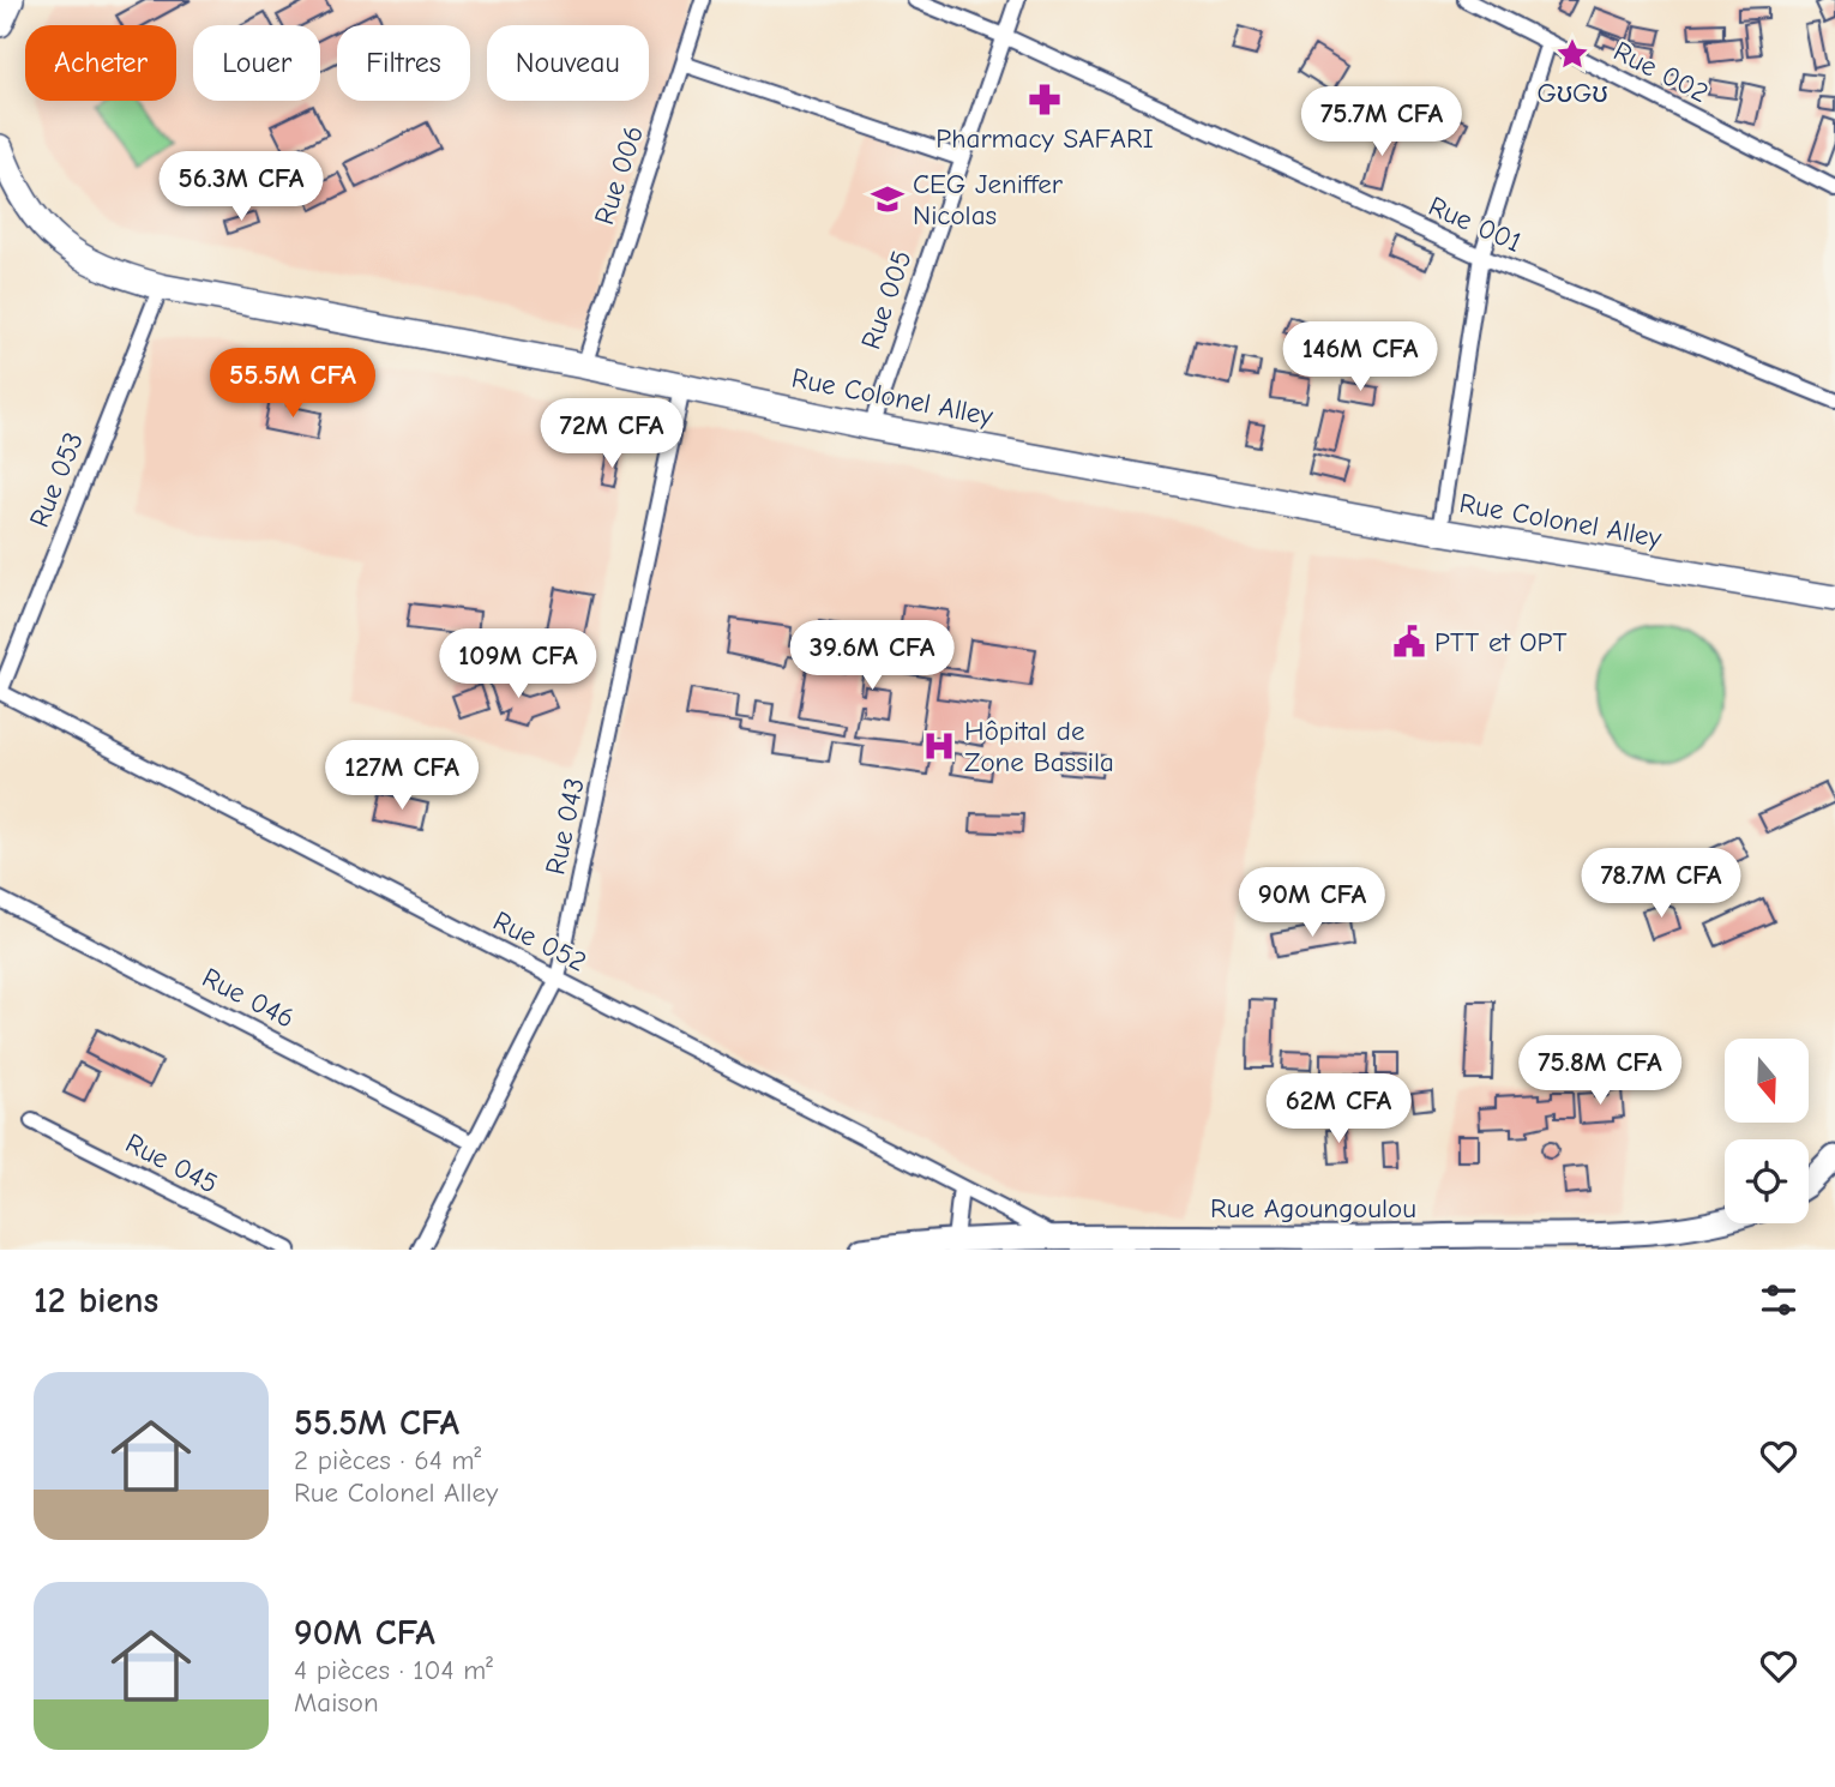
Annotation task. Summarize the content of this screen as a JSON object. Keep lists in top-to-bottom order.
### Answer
{
  "streets": {
    "highway": ["Rue Colonel Alley"],
    "main road": ["Rue Agoungoulou"],
    "street": [
      "Rue 002",
      "Rue 006",
      "Rue 001",
      "Rue 005",
      "Rue 053",
      "Rue 043",
      "Rue 052",
      "Rue 046",
      "Rue 045"
    ]
  },
  "crossings": [
    ["Rue 006", "Rue Colonel Alley"],
    ["Rue 001", "Rue 005"],
    ["Rue 005", "Rue Colonel Alley"],
    ["Rue Colonel Alley", "Rue 053"],
    ["Rue Colonel Alley", "Rue 043"],
    ["Rue 053", "Rue 052"],
    ["Rue 043", "Rue 052"],
    ["Rue 043", "Rue 046"],
    ["Rue 052", "Rue Agoungoulou"]
  ],
  "places": {
    "place": ["GʊGʊ"],
    "pharmacy": ["Pharmacy SAFARI"],
    "school or university": ["CEG Jeniffer Nicolas"],
    "public building": ["PTT et OPT"],
    "hospital": ["Hôpital de Zone Bassila"]
  },
  "north": "bottom",
  "page": {
    "chip": [
      "Acheter",
      "Louer",
      "Filtres",
      "Nouveau"
    ],
    "price": [
      "75.7M CFA",
      "56.3M CFA",
      "146M CFA",
      "55.5M CFA",
      "72M CFA",
      "39.6M CFA",
      "109M CFA",
      "127M CFA",
      "78.7M CFA",
      "90M CFA",
      "75.8M CFA",
      "62M CFA"
    ],
    "heading": "12 biens",
    "list": [
      {
        "name": "55.5M CFA",
        "note": "2 pièces · 64 m² · Rue Colonel Alley"
      },
      {
        "name": "90M CFA",
        "note": "4 pièces · 104 m² · Maison"
      }
    ]
  }
}
